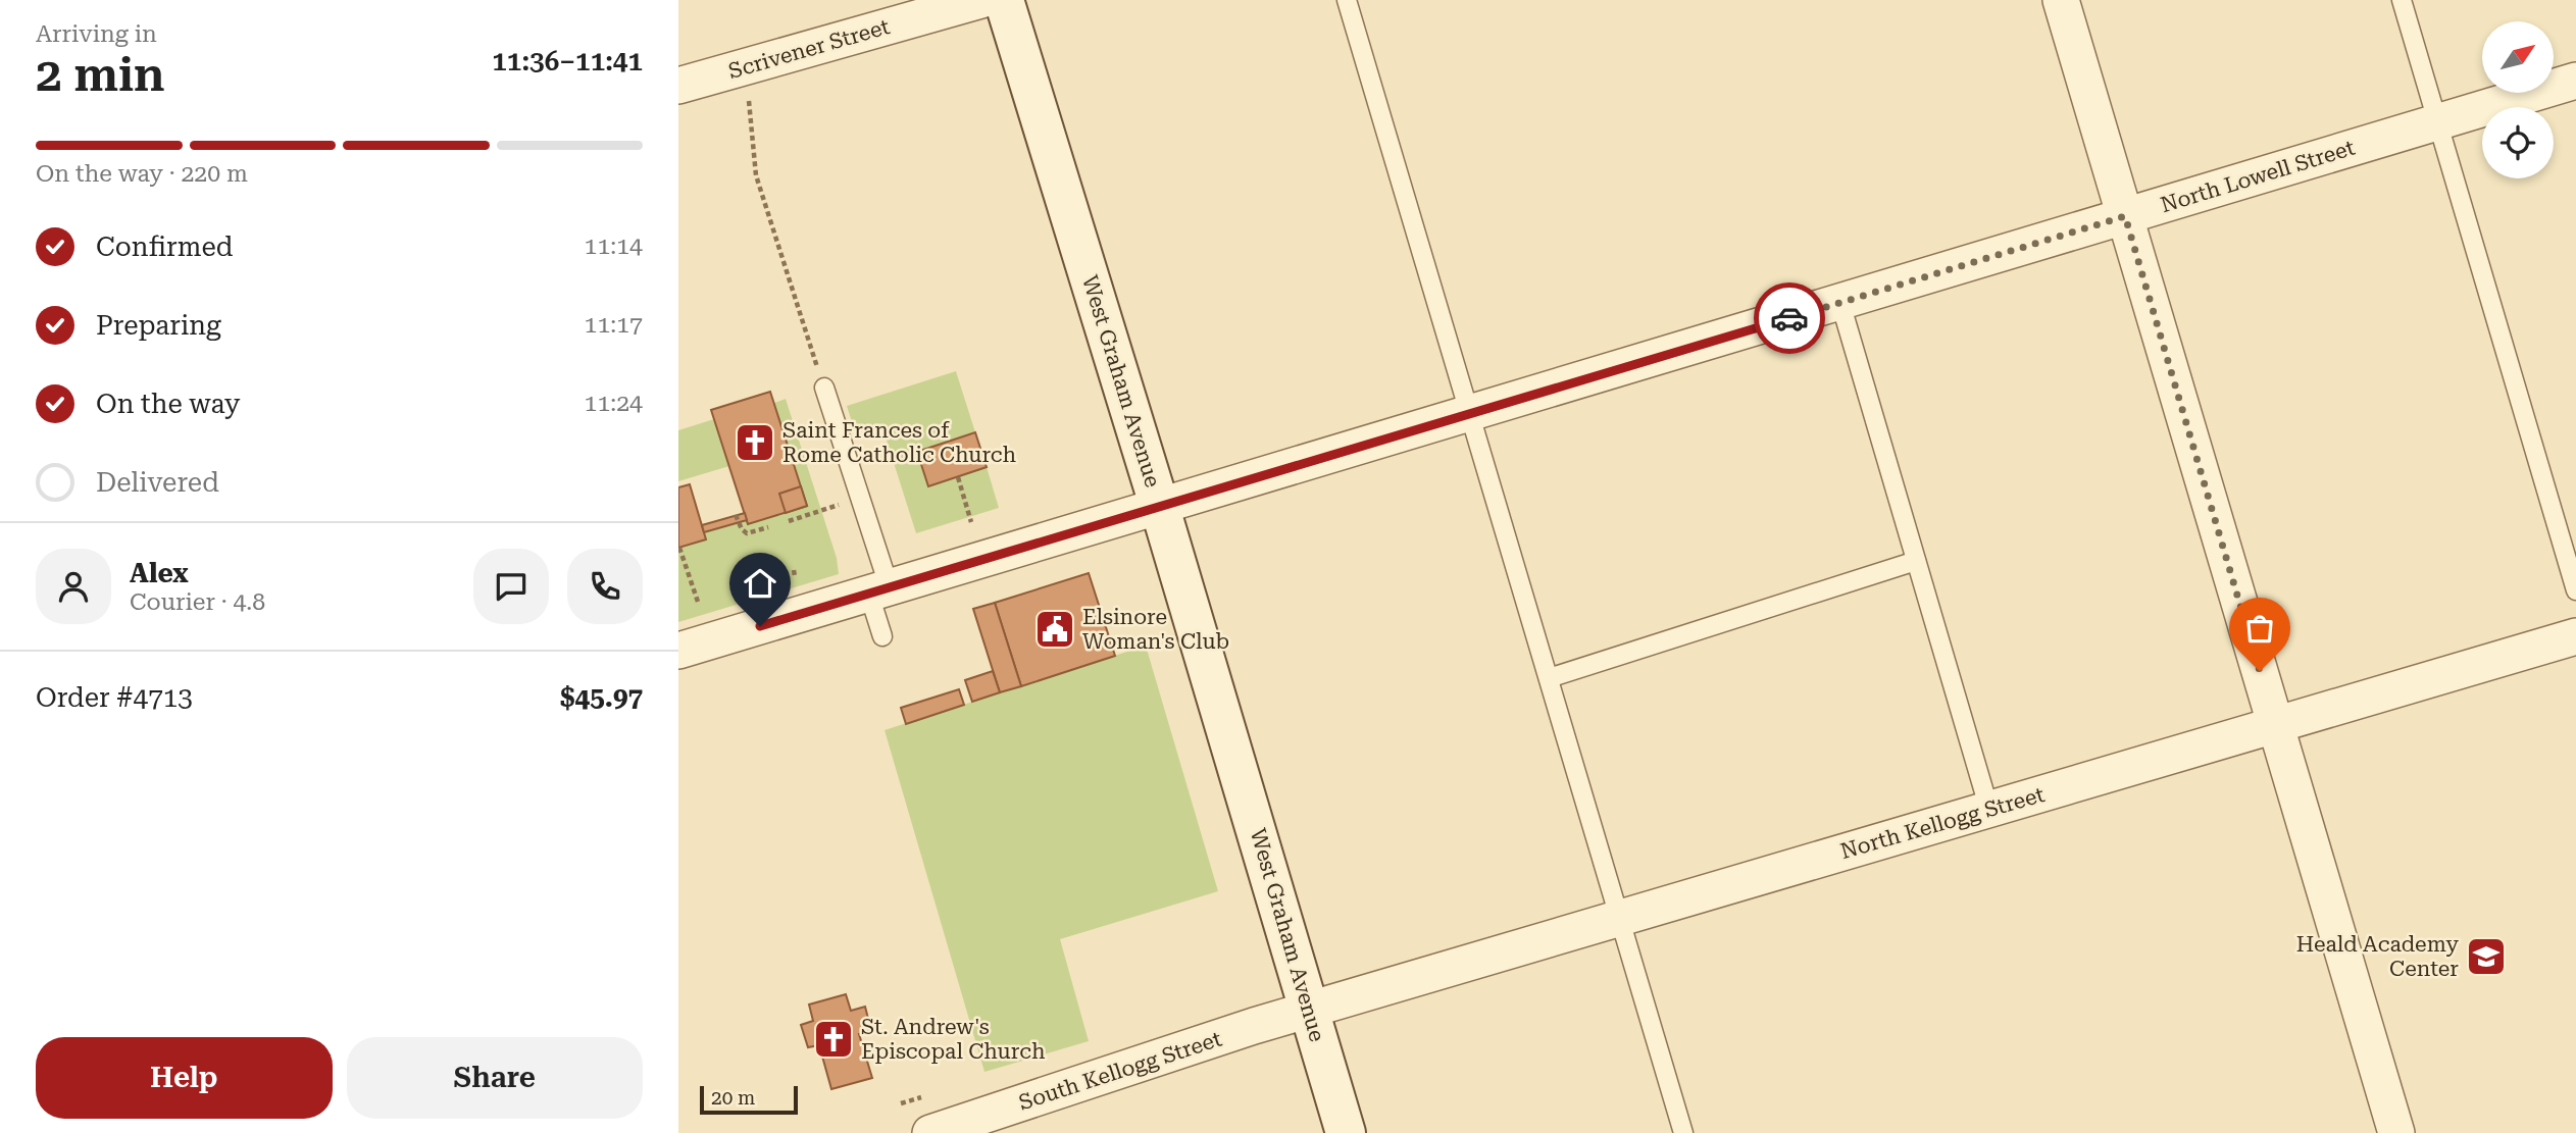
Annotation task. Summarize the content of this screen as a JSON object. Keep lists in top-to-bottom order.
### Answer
{
  "streets": {
    "main road": ["West Graham Avenue"],
    "street": [
      "Scrivener Street",
      "North Lowell Street",
      "North Kellogg Street",
      "South Kellogg Street"
    ]
  },
  "crossings": [
    ["North Lowell Street", "West Graham Avenue"],
    ["West Graham Avenue", "North Kellogg Street"],
    ["West Graham Avenue", "South Kellogg Street"],
    ["North Kellogg Street", "South Kellogg Street"]
  ],
  "places": {
    "church": ["Saint Frances of Rome Catholic Church", "St. Andrew's Episcopal Church"],
    "public building": ["Elsinore Woman's Club"],
    "school or university": ["Heald Academy Center"]
  },
  "scale_bar": "20 m",
  "north": "top right",
  "page": {
    "heading": ["2 min", "Arriving in", "11:36–11:41"],
    "panel": [
      "Alex",
      "Courier · 4.8",
      "Order #4713",
      "$45.97"
    ],
    "bar": "On the way · 220 m",
    "list": [
      ["Confirmed", "11:14"],
      ["Preparing", "11:17"],
      ["On the way", "11:24"],
      "Delivered"
    ],
    "buttons": ["Help", "Share"],
    "scale": "20 m"
  }
}
